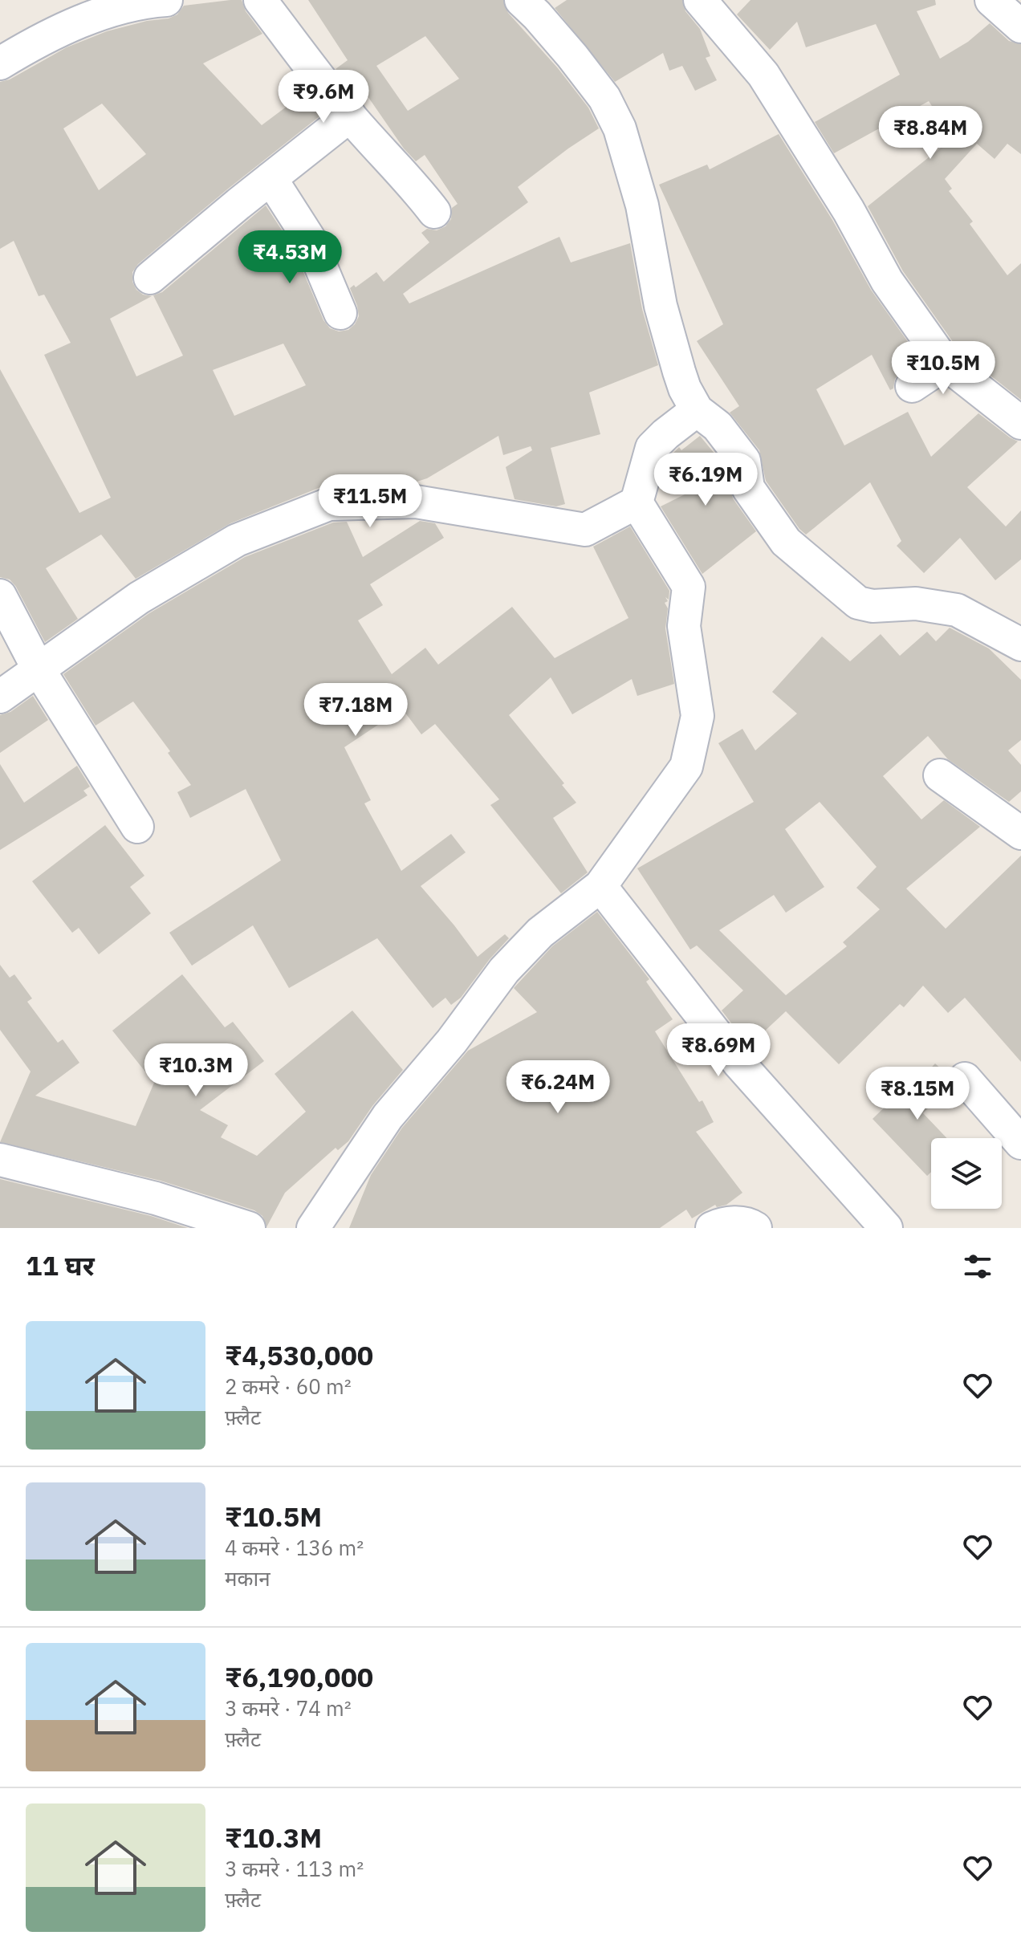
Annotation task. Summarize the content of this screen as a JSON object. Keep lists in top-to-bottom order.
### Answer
{
  "page": {
    "price": [
      "₹9.6M",
      "₹8.84M",
      "₹4.53M",
      "₹10.5M",
      "₹6.19M",
      "₹11.5M",
      "₹7.18M",
      "₹8.69M",
      "₹10.3M",
      "₹6.24M",
      "₹8.15M"
    ],
    "heading": "11 घर",
    "list": [
      {
        "name": "₹4,530,000",
        "note": "2 कमरे · 60 m² · फ़्लैट"
      },
      {
        "name": "₹10.5M",
        "note": "4 कमरे · 136 m² · मकान"
      },
      {
        "name": "₹6,190,000",
        "note": "3 कमरे · 74 m² · फ़्लैट"
      },
      {
        "name": "₹10.3M",
        "note": "3 कमरे · 113 m² · फ़्लैट"
      }
    ]
  }
}
